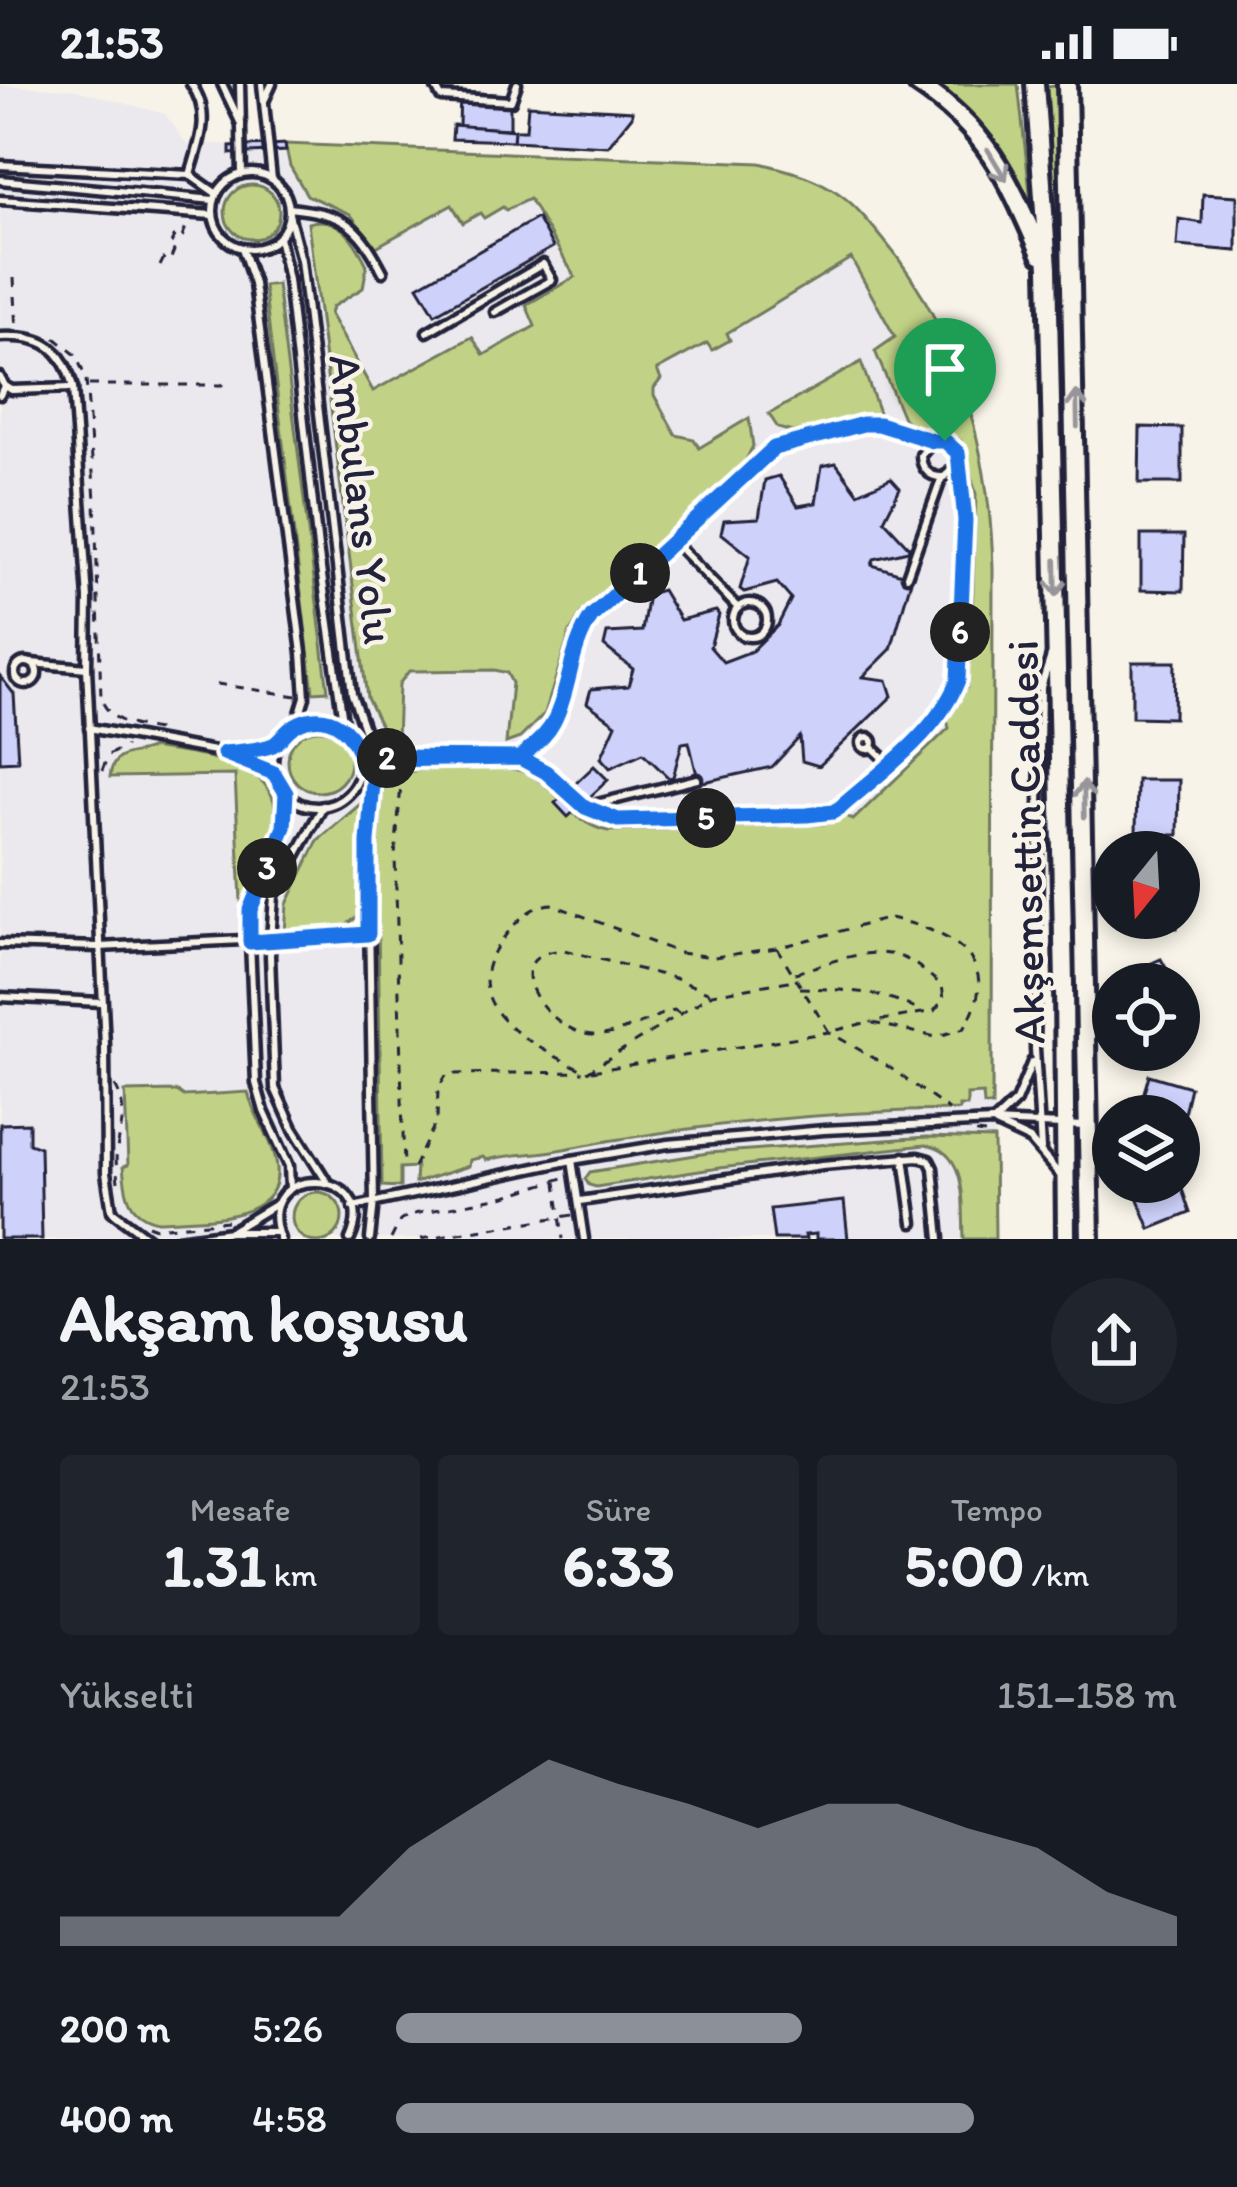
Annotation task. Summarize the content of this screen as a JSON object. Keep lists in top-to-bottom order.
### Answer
{
  "streets": {
    "main road": ["Akşemsettin Caddesi"],
    "lane": ["Ambulans Yolu"]
  },
  "north": "bottom",
  "page": {
    "status": "21:53",
    "pins": [
      "1",
      "6",
      "2",
      "5",
      "3"
    ],
    "heading": ["Akşam koşusu", "21:53"],
    "stats": [
      ["Mesafe", "1.31 km"],
      ["Süre", "6:33"],
      ["Tempo", "5:00 /km"]
    ],
    "chart": ["Yükselti", "151–158 m"],
    "list": [
      {
        "name": "200 m",
        "note": "5:26"
      },
      {
        "name": "400 m",
        "note": "4:58"
      }
    ]
  }
}
